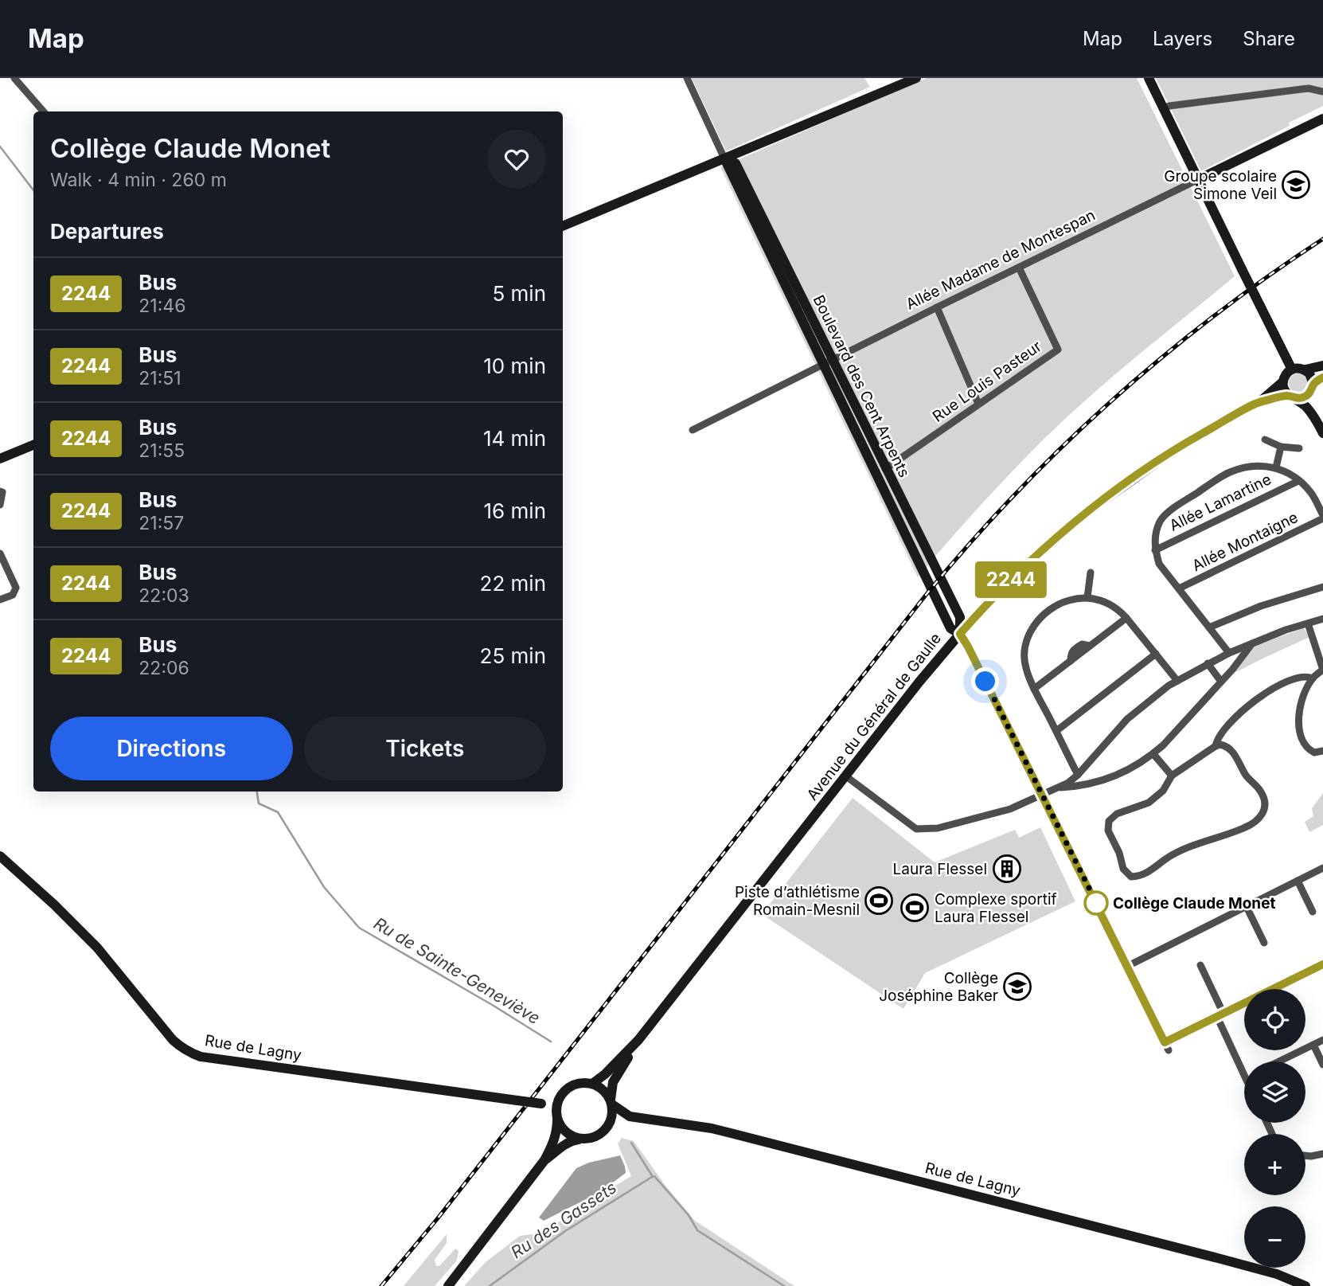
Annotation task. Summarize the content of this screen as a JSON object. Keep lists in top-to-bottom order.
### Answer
{
  "streets": {
    "main road": [
      "Allée Madame de Montespan",
      "Boulevard des Cent Arpents",
      "Avenue du Général de Gaulle",
      "Rue de Lagny"
    ],
    "street": ["Rue Louis Pasteur", "Allée Lamartine", "Allée Montaigne"]
  },
  "crossings": [
    ["Allée Madame de Montespan", "Rue Louis Pasteur"],
    ["Allée Madame de Montespan", "Boulevard des Cent Arpents"],
    ["Rue Louis Pasteur", "Boulevard des Cent Arpents"],
    ["Boulevard des Cent Arpents", "Avenue du Général de Gaulle"],
    ["Avenue du Général de Gaulle", "Rue de Lagny"]
  ],
  "water": ["Ru de Sainte-Geneviève", "Ru des Gassets"],
  "places": {
    "school or university": ["Groupe scolaire Simone Veil", "Collège Joséphine Baker"],
    "building": ["Laura Flessel"],
    "sports": ["Piste d’athlétisme Romain-Mesnil", "Complexe sportif Laura Flessel"],
    "other": ["Collège Claude Monet"]
  },
  "lines": ["bus line 2244"],
  "page": {
    "header": "Map",
    "nav": ["Map", "Layers", "Share"],
    "on_map": "2244",
    "heading": [
      ["Collège Claude Monet", "Walk · 4 min · 260 m"],
      "Departures"
    ],
    "list": [
      {
        "mark": "2244",
        "name": "Bus",
        "note": "21:46",
        "value": "5 min"
      },
      {
        "mark": "2244",
        "name": "Bus",
        "note": "21:51",
        "value": "10 min"
      },
      {
        "mark": "2244",
        "name": "Bus",
        "note": "21:55",
        "value": "14 min"
      },
      {
        "mark": "2244",
        "name": "Bus",
        "note": "21:57",
        "value": "16 min"
      },
      {
        "mark": "2244",
        "name": "Bus",
        "note": "22:03",
        "value": "22 min"
      },
      {
        "mark": "2244",
        "name": "Bus",
        "note": "22:06",
        "value": "25 min"
      }
    ],
    "buttons": ["Directions", "Tickets"],
    "map_buttons": ["+", "−"]
  }
}
